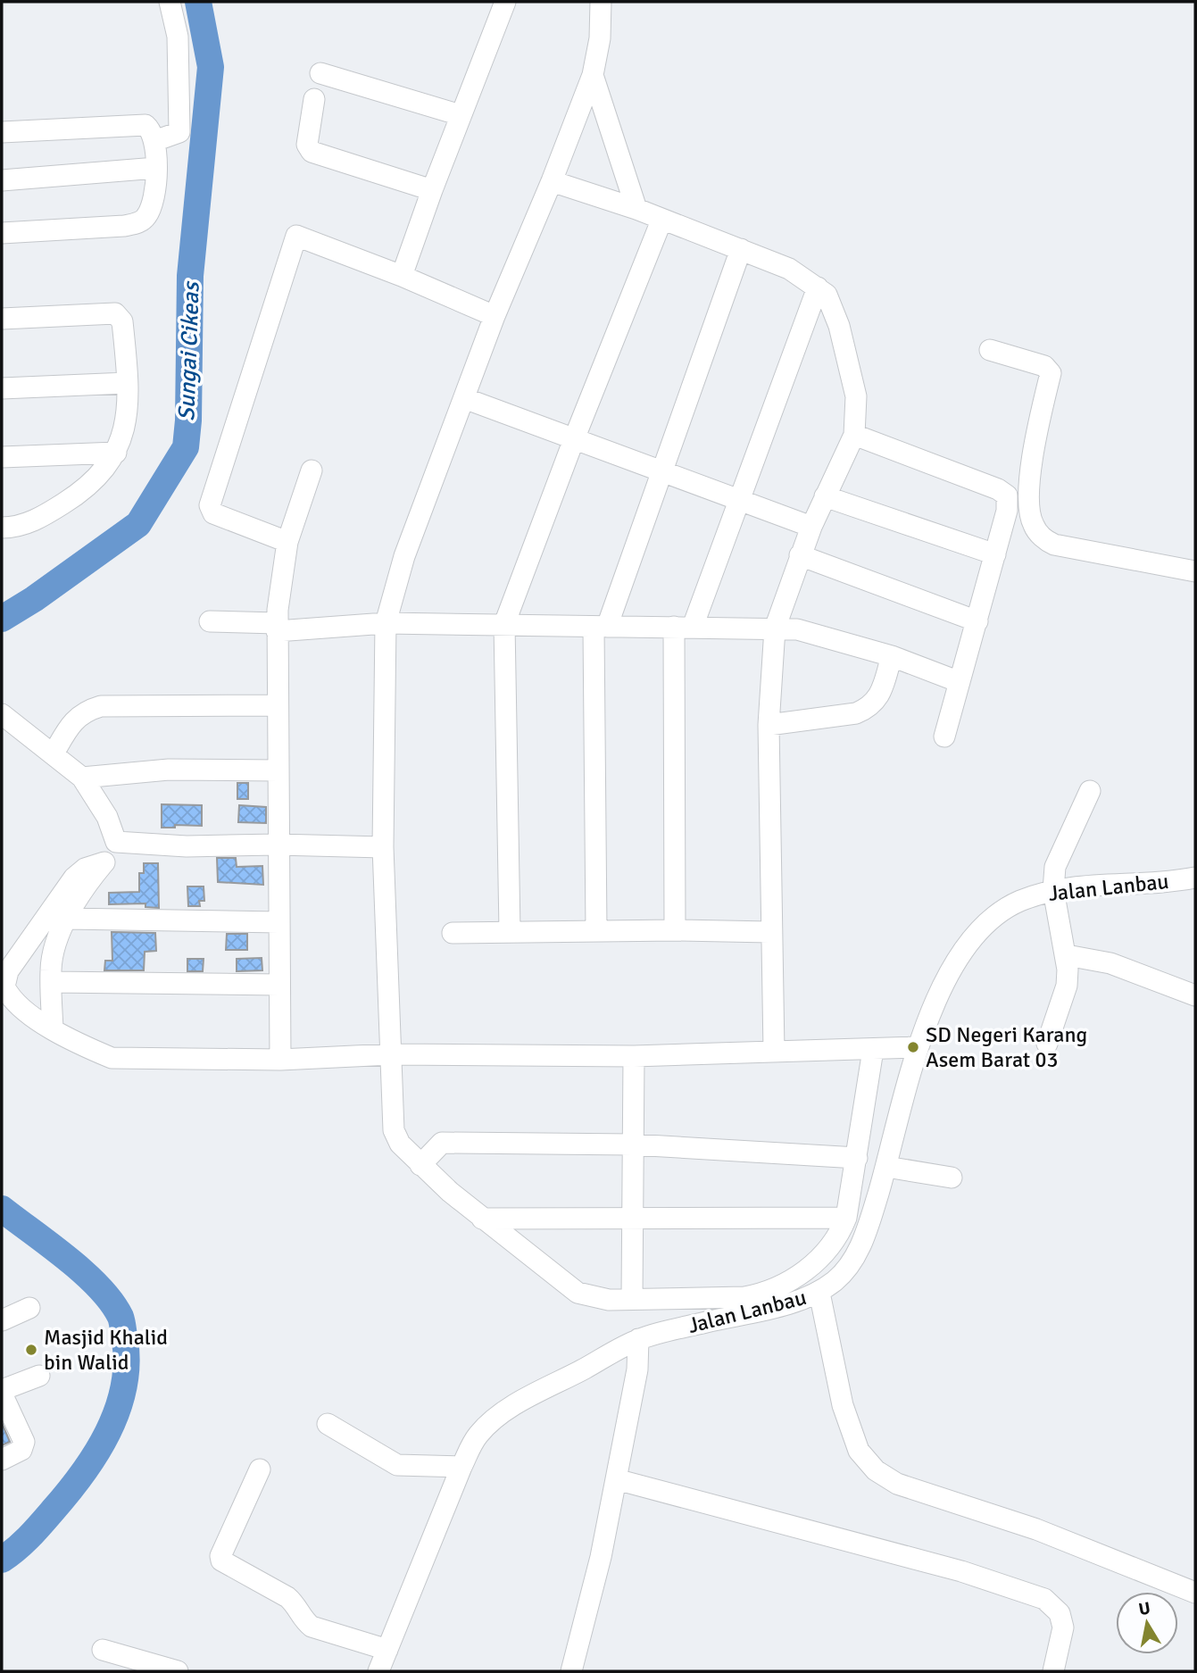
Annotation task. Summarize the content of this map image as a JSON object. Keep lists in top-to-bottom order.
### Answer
{
  "streets": {
    "street": ["Jalan Lanbau"]
  },
  "water": ["Sungai Cikeas"],
  "places": ["SD Negeri Karang Asem Barat 03", "Masjid Khalid bin Walid"],
  "north": "top"
}
